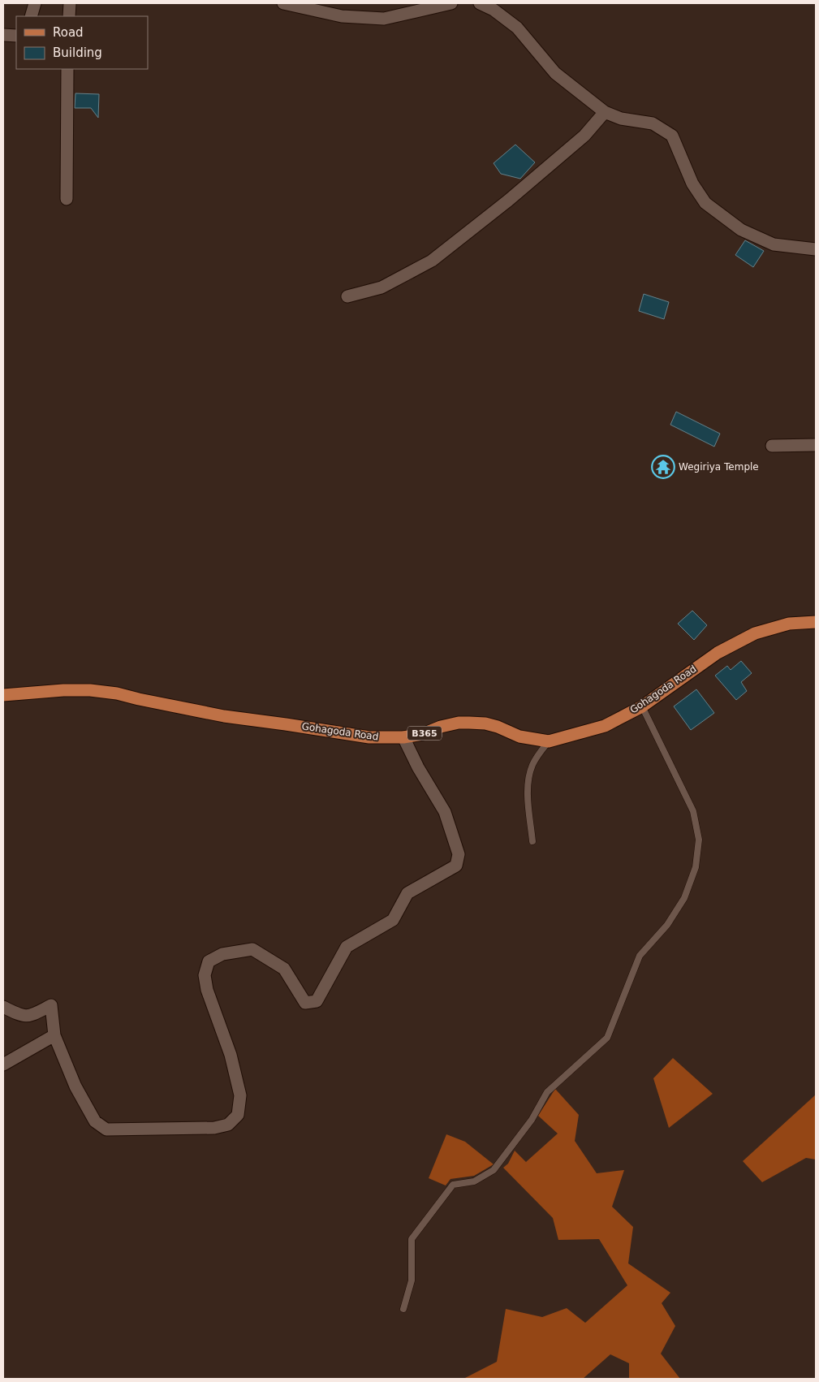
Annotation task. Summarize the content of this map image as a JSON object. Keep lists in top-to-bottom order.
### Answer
{
  "streets": {
    "main road": ["Gohagoda Road", "B365"]
  },
  "places": {
    "temple": ["Wegiriya Temple"]
  },
  "legend": ["Road", "Building"]
}
